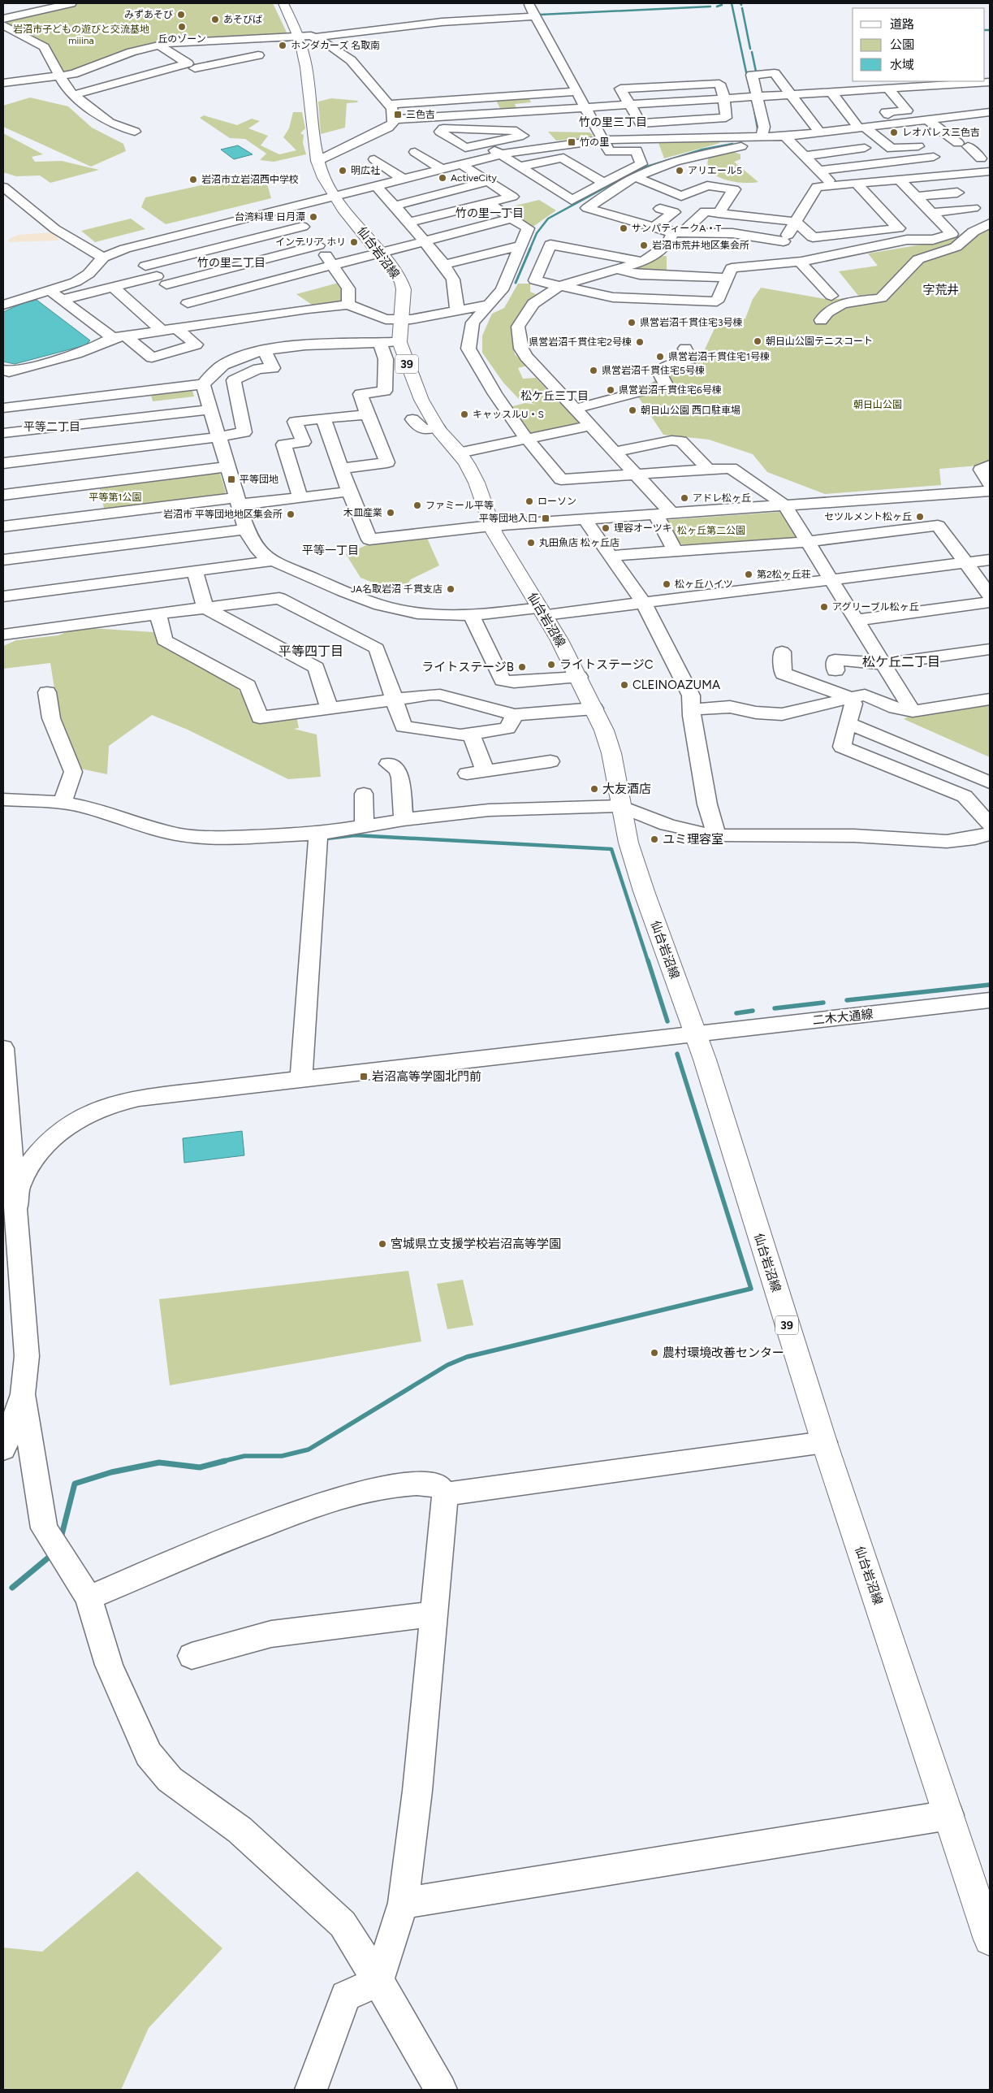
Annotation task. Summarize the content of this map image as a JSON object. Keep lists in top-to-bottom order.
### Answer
{
  "streets": {
    "main road": ["仙台岩沼線", "39"],
    "street": ["二木大通線"]
  },
  "crossings": [
    ["仙台岩沼線", "二木大通線"]
  ],
  "districts": [
    "竹の里三丁目",
    "竹の里一丁目",
    "竹の里二丁目",
    "字荒井",
    "松ケ丘三丁目",
    "平等二丁目",
    "平等一丁目",
    "平等四丁目",
    "松ケ丘二丁目"
  ],
  "parks": [
    "岩沼市子どもの遊びと交流基地 miiina",
    "朝日山公園",
    "平等第1公園",
    "松ヶ丘第二公園"
  ],
  "places": {
    "other": [
      "みずあそび",
      "あそびば",
      "丘のゾーン",
      "ホンダカーズ 名取南",
      "レオパレス三色吉",
      "明広社",
      "アリエール5",
      "ActiveCity",
      "岩沼市立岩沼西中学校",
      "台湾料理 日月潭",
      "サンパティークA・T",
      "インテリア ホリ",
      "岩沼市荒井地区集会所",
      "県営岩沼千貫住宅3号棟",
      "朝日山公園テニスコート",
      "県営岩沼千貫住宅2号棟",
      "県営岩沼千貫住宅1号棟",
      "県営岩沼千貫住宅5号棟",
      "県営岩沼千貫住宅6号棟",
      "朝日山公園 西口駐車場",
      "キャッスルU・S",
      "アドレ松ヶ丘",
      "ローソン",
      "ファミール平等",
      "木皿産業",
      "岩沼市 平等団地地区集会所",
      "セツルメント松ヶ丘",
      "理容オーツキ",
      "丸田魚店 松ヶ丘店",
      "第2松ヶ丘荘",
      "松ヶ丘ハイツ",
      "JA名取岩沼 千貫支店",
      "アグリーブル松ヶ丘",
      "ライトステージC",
      "ライトステージB",
      "CLEINOAZUMA",
      "大友酒店",
      "ユミ理容室",
      "宮城県立支援学校岩沼高等学園",
      "農村環境改善センター"
    ],
    "transit": [
      "三色吉",
      "竹の里",
      "平等団地",
      "平等団地入口",
      "岩沼高等学園北門前"
    ]
  },
  "legend": ["道路", "公園", "水域"]
}
